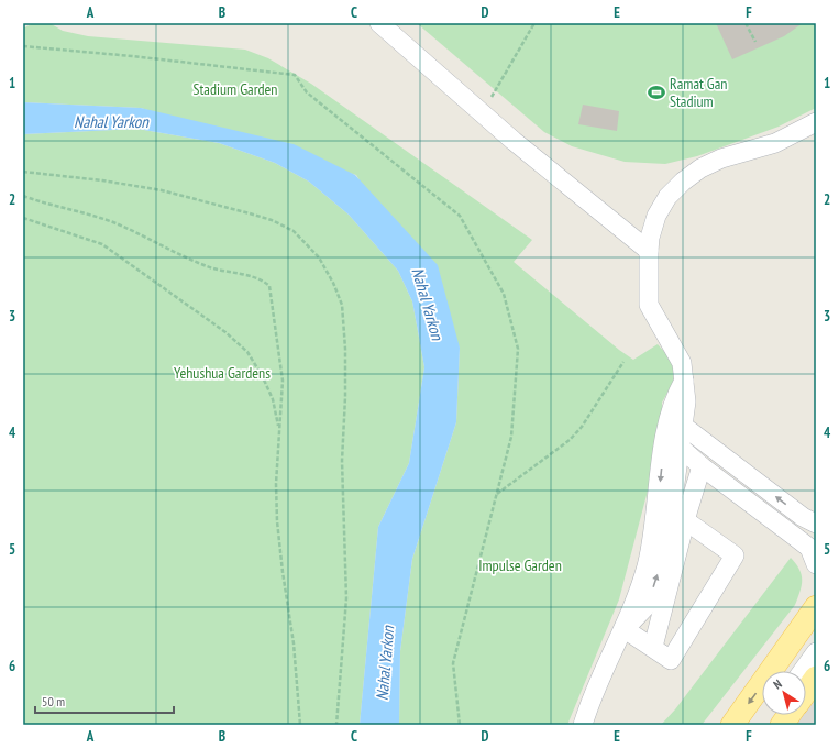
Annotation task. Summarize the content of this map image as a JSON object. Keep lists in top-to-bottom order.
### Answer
{
  "water": ["Nahal Yarkon"],
  "parks": ["Stadium Garden", "Yehushua Gardens", "Impulse Garden"],
  "places": {
    "sports": ["Ramat Gan Stadium"]
  },
  "scale_bar": "50 m",
  "north": "top left",
  "grid": {
    "columns": [
      "A",
      "B",
      "C",
      "D",
      "E",
      "F"
    ],
    "rows": [
      "1",
      "2",
      "3",
      "4",
      "5",
      "6"
    ]
  }
}
